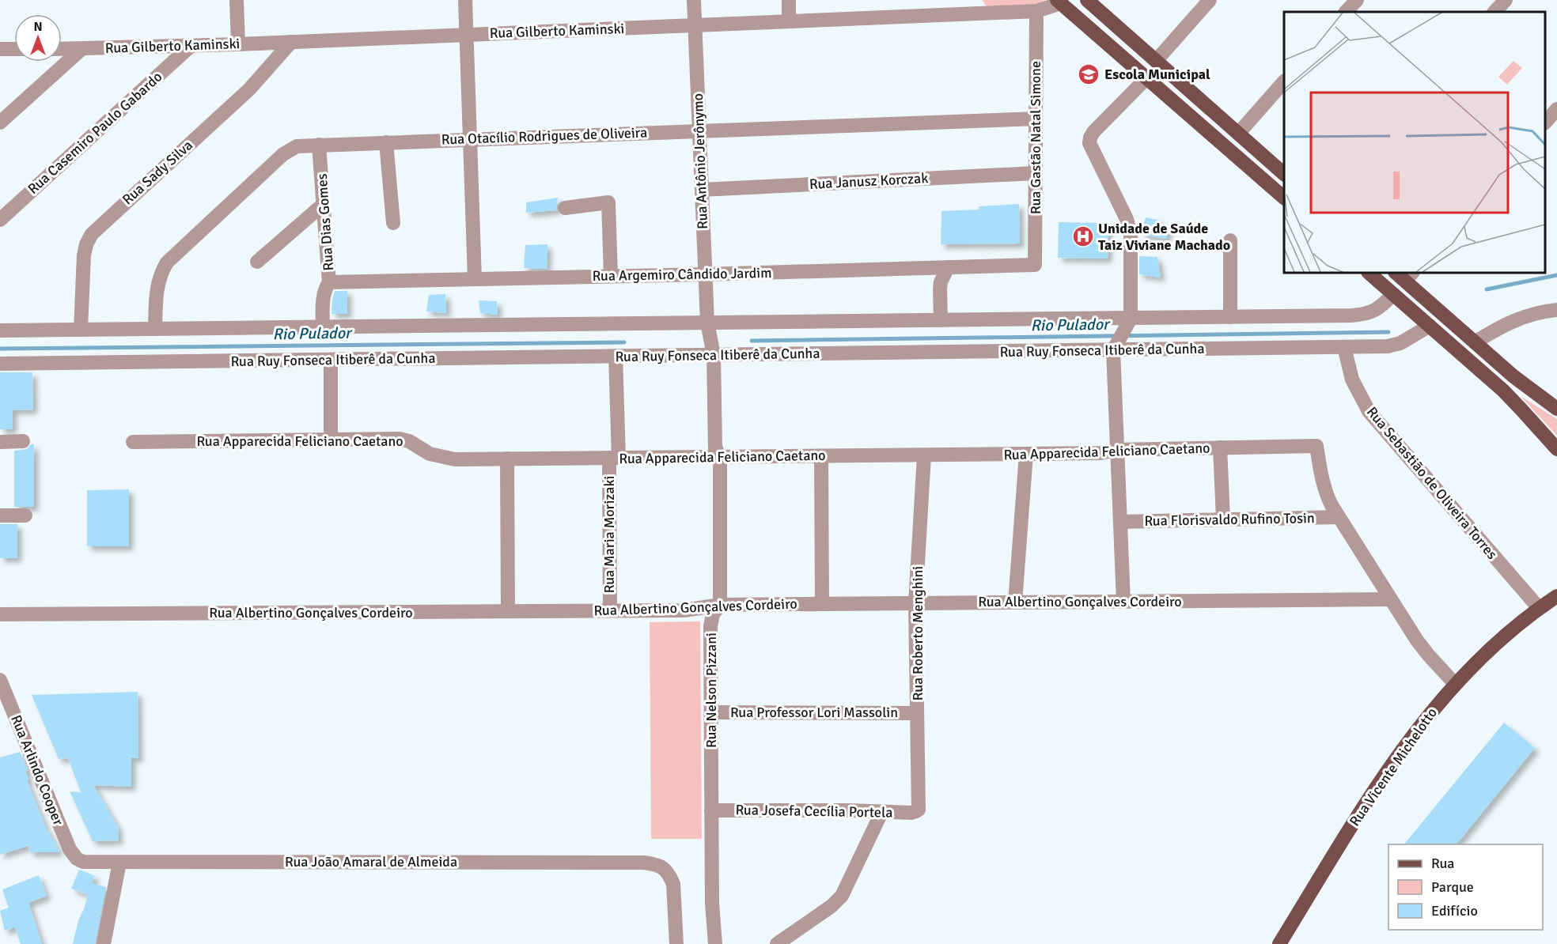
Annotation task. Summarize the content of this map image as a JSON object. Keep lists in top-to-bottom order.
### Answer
{
  "streets": {
    "main road": ["Rua Vicente Michelotto"],
    "street": [
      "Rua Gilberto Kaminski",
      "Rua Casemiro Paulo Gabardo",
      "Rua Otacílio Rodrigues de Oliveira",
      "Rua Gastão Natal Simone",
      "Rua Antônio Jerônymo",
      "Rua Sady Silva",
      "Rua Janusz Korczak",
      "Rua Dias Gomes",
      "Rua Argemiro Cândido Jardim",
      "Rua Ruy Fonseca Itiberê da Cunha",
      "Rua Apparecida Feliciano Caetano",
      "Rua Sebastião de Oliveira Torres",
      "Rua Florisvaldo Rufino Tosin",
      "Rua Maria Morizaki",
      "Rua Albertino Gonçalves Cordeiro",
      "Rua Roberto Menghini",
      "Rua Nelson Pizzani",
      "Rua Professor Lori Massolin",
      "Rua Arlindo Cooper",
      "Rua Josefa Cecília Portela",
      "Rua João Amaral de Almeida"
    ]
  },
  "crossings": [
    ["Rua Gilberto Kaminski", "Rua Casemiro Paulo Gabardo"],
    ["Rua Gilberto Kaminski", "Rua Gastão Natal Simone"],
    ["Rua Gilberto Kaminski", "Rua Antônio Jerônymo"],
    ["Rua Gilberto Kaminski", "Rua Sady Silva"],
    ["Rua Otacílio Rodrigues de Oliveira", "Rua Gastão Natal Simone"],
    ["Rua Otacílio Rodrigues de Oliveira", "Rua Antônio Jerônymo"],
    ["Rua Otacílio Rodrigues de Oliveira", "Rua Dias Gomes"],
    ["Rua Gastão Natal Simone", "Rua Janusz Korczak"],
    ["Rua Gastão Natal Simone", "Rua Argemiro Cândido Jardim"],
    ["Rua Antônio Jerônymo", "Rua Janusz Korczak"],
    ["Rua Antônio Jerônymo", "Rua Argemiro Cândido Jardim"],
    ["Rua Antônio Jerônymo", "Rua Ruy Fonseca Itiberê da Cunha"],
    ["Rua Antônio Jerônymo", "Rua Nelson Pizzani"],
    ["Rua Dias Gomes", "Rua Argemiro Cândido Jardim"],
    ["Rua Ruy Fonseca Itiberê da Cunha", "Rua Sebastião de Oliveira Torres"],
    ["Rua Ruy Fonseca Itiberê da Cunha", "Rua Maria Morizaki"],
    ["Rua Ruy Fonseca Itiberê da Cunha", "Rua Nelson Pizzani"],
    ["Rua Apparecida Feliciano Caetano", "Rua Florisvaldo Rufino Tosin"],
    ["Rua Apparecida Feliciano Caetano", "Rua Maria Morizaki"],
    ["Rua Apparecida Feliciano Caetano", "Rua Roberto Menghini"],
    ["Rua Apparecida Feliciano Caetano", "Rua Nelson Pizzani"],
    ["Rua Sebastião de Oliveira Torres", "Rua Vicente Michelotto"],
    ["Rua Maria Morizaki", "Rua Albertino Gonçalves Cordeiro"],
    ["Rua Albertino Gonçalves Cordeiro", "Rua Roberto Menghini"],
    ["Rua Albertino Gonçalves Cordeiro", "Rua Nelson Pizzani"],
    ["Rua Roberto Menghini", "Rua Professor Lori Massolin"],
    ["Rua Roberto Menghini", "Rua Josefa Cecília Portela"],
    ["Rua Nelson Pizzani", "Rua Professor Lori Massolin"],
    ["Rua Nelson Pizzani", "Rua Josefa Cecília Portela"],
    ["Rua Arlindo Cooper", "Rua João Amaral de Almeida"]
  ],
  "water": ["Rio Pulador"],
  "places": {
    "school or university": ["Escola Municipal"],
    "hospital": ["Unidade de Saúde Taiz Viviane Machado"]
  },
  "legend": ["Rua", "Parque", "Edifício"],
  "north": "top"
}
